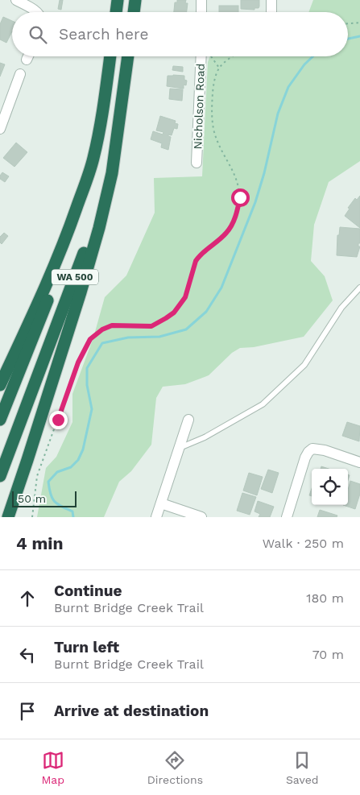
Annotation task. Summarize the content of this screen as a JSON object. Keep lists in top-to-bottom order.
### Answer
{
  "streets": {
    "highway": ["WA 500"],
    "street": ["Nicholson Road"]
  },
  "scale_bar": "50 m",
  "page": {
    "search": "Search here",
    "scale": "50 m",
    "heading": ["4 min", "Walk · 250 m"],
    "list": [
      ["Continue", "Burnt Bridge Creek Trail", "180 m"],
      ["Turn left", "Burnt Bridge Creek Trail", "70 m"],
      "Arrive at destination"
    ],
    "nav": ["Map", "Directions", "Saved"]
  }
}
